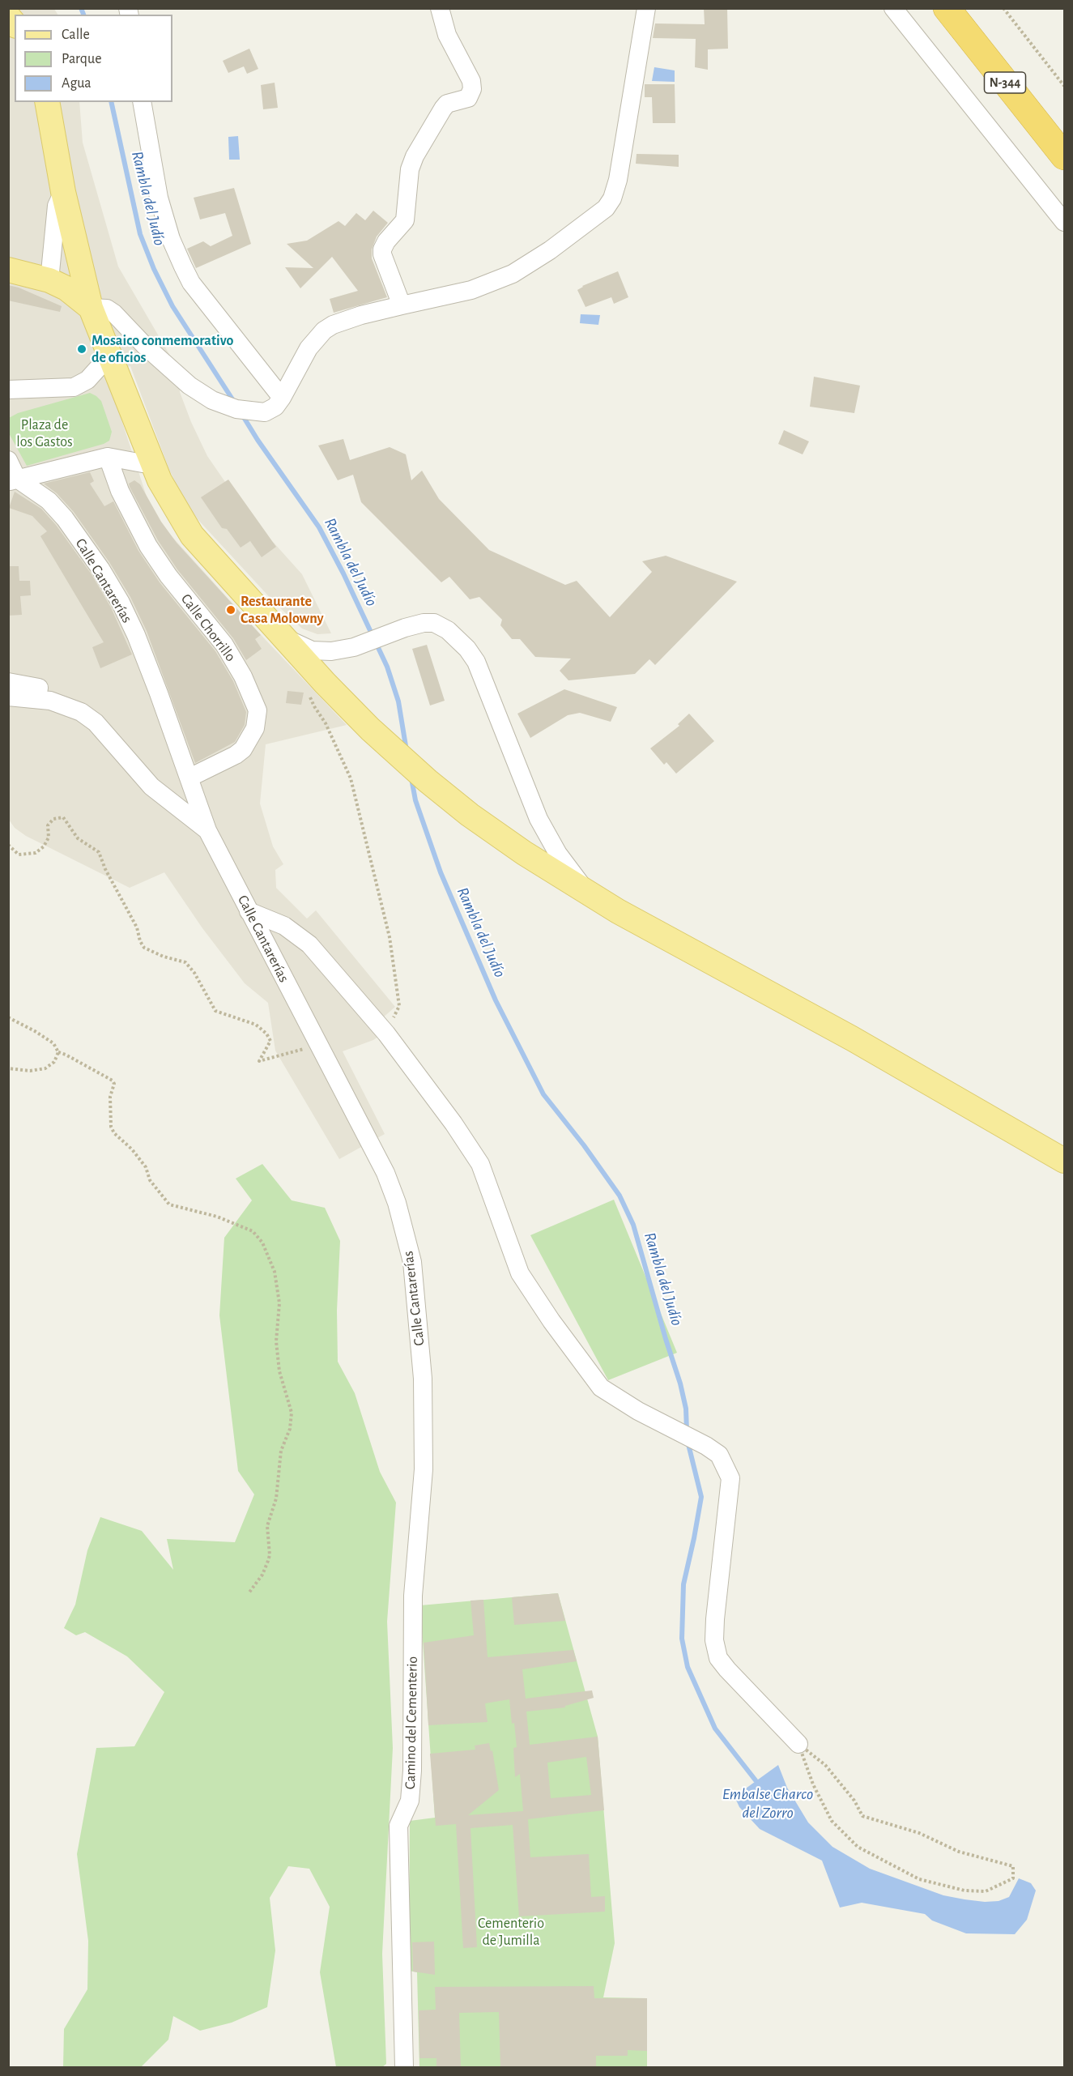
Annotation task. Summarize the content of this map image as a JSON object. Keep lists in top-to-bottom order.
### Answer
{
  "streets": {
    "highway": ["N-344"],
    "street": ["Calle Cantarerías", "Calle Chorrillo", "Camino del Cementerio"]
  },
  "crossings": [
    ["Calle Cantarerías", "Calle Chorrillo"],
    ["Calle Cantarerías", "Camino del Cementerio"]
  ],
  "water": ["Rambla del Judío", "Embalse Charco del Zorro"],
  "parks": ["Plaza de los Gastos", "Cementerio de Jumilla"],
  "places": ["Mosaico conmemorativo de oficios", "Restaurante Casa Molowny"],
  "legend": ["Calle", "Parque", "Agua"]
}
